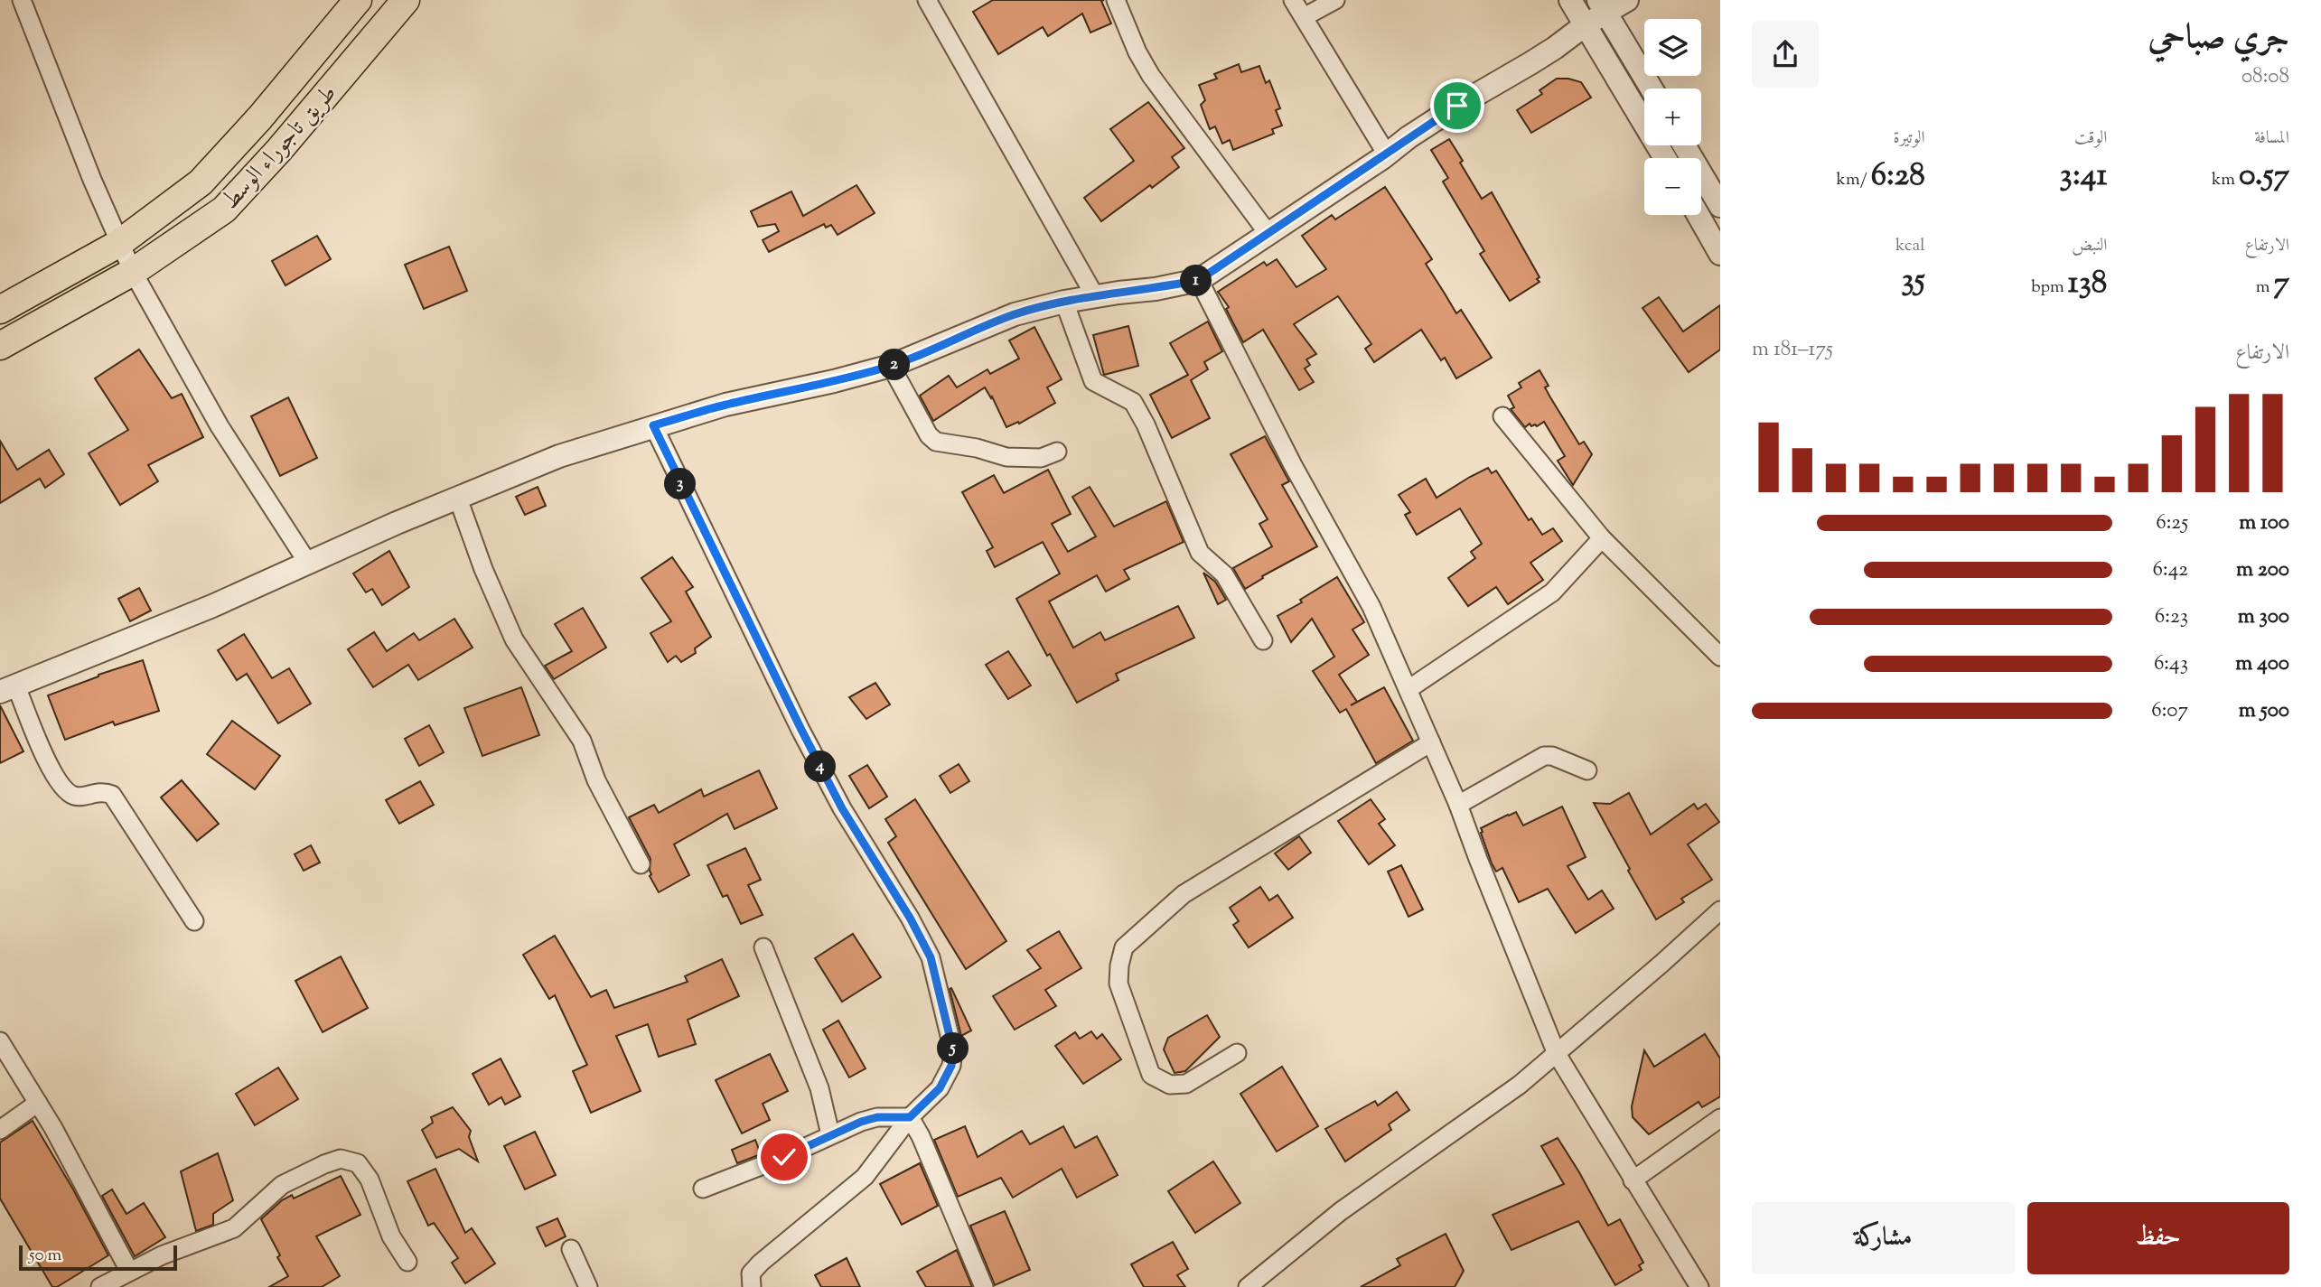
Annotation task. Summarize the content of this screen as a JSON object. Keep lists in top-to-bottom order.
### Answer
{
  "streets": {
    "main road": ["طريق تاجوراء الوسط"]
  },
  "scale_bar": "50 m",
  "page": {
    "heading": ["جري صباحي", "08:08"],
    "map_buttons": ["+", "−"],
    "stats": [
      ["المسافة", "0.57 km"],
      ["الوقت", "3:41"],
      ["الوتيرة", "6:28 /km"],
      ["الارتفاع", "7 m"],
      ["النبض", "138 bpm"],
      ["kcal", "35"]
    ],
    "pins": [
      "1",
      "2",
      "3",
      "4",
      "5"
    ],
    "chart": ["الارتفاع", "175–181 m"],
    "list": [
      {
        "name": "100 m",
        "note": "6:25"
      },
      {
        "name": "200 m",
        "note": "6:42"
      },
      {
        "name": "300 m",
        "note": "6:23"
      },
      {
        "name": "400 m",
        "note": "6:43"
      },
      {
        "name": "500 m",
        "note": "6:07"
      }
    ],
    "buttons": ["حفظ", "مشاركة"],
    "scale": "50 m"
  }
}
